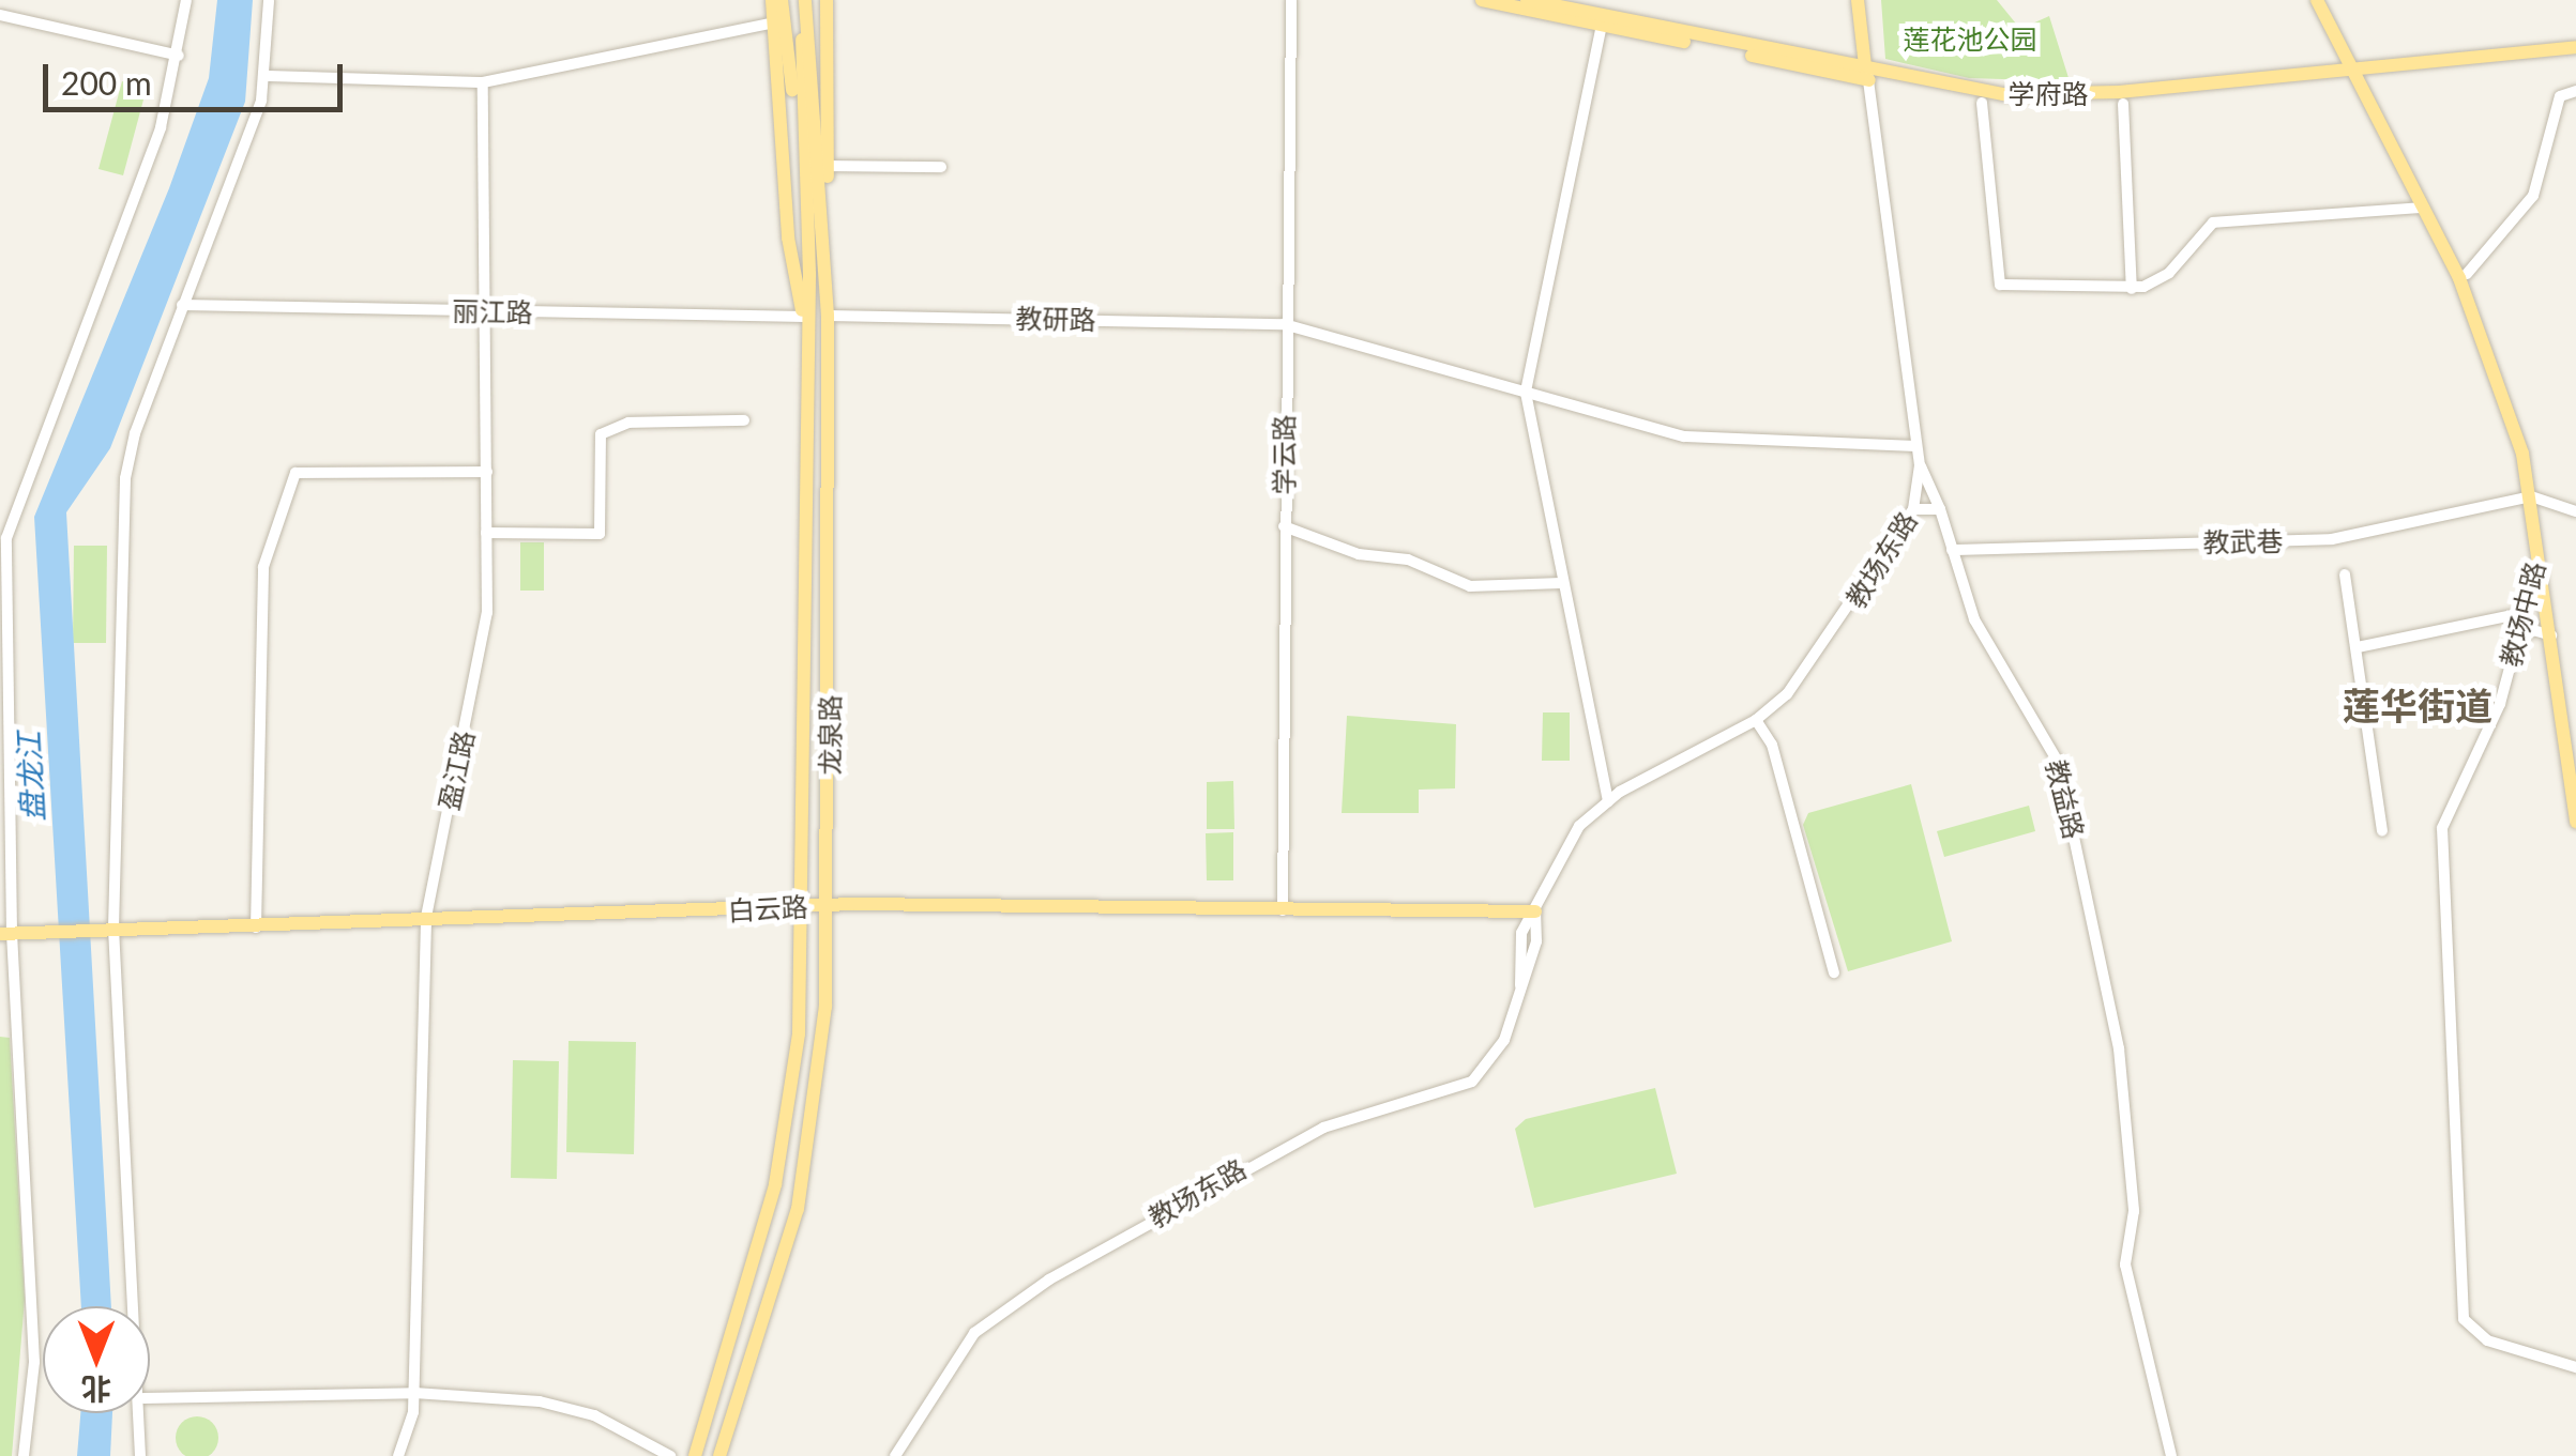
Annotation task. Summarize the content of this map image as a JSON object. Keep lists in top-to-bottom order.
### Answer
{
  "streets": {
    "main road": [
      "学府路",
      "教场中路",
      "龙泉路",
      "白云路"
    ],
    "street": [
      "丽江路",
      "教研路",
      "学云路",
      "教武巷",
      "教场东路",
      "盈江路",
      "教益路"
    ]
  },
  "crossings": [
    ["学府路", "教场东路"],
    ["学府路", "教场中路"],
    ["丽江路", "龙泉路"],
    ["丽江路", "盈江路"],
    ["教研路", "学云路"],
    ["教研路", "教场东路"],
    ["教研路", "龙泉路"],
    ["学云路", "白云路"],
    ["教武巷", "教场中路"],
    ["教武巷", "教益路"],
    ["教场东路", "教益路"],
    ["教场东路", "白云路"],
    ["龙泉路", "白云路"],
    ["盈江路", "白云路"]
  ],
  "districts": ["莲华街道"],
  "water": ["盘龙江"],
  "parks": ["莲花池公园"],
  "scale_bar": "200 m",
  "north": "bottom"
}
